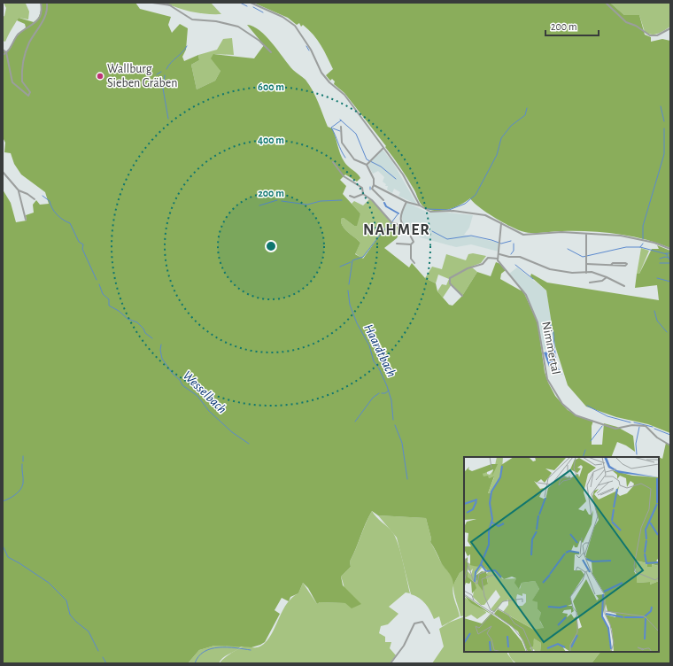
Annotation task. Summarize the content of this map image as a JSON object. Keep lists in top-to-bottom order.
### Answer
{
  "streets": {
    "street": ["Nimmertal"]
  },
  "districts": ["NAHMER"],
  "water": ["Haardtbach", "Wesselbach"],
  "places": ["Wallburg Sieben Gräben"],
  "scale_bar": "200 m",
  "rings": ["600 m", "400 m", "200 m"]
}
